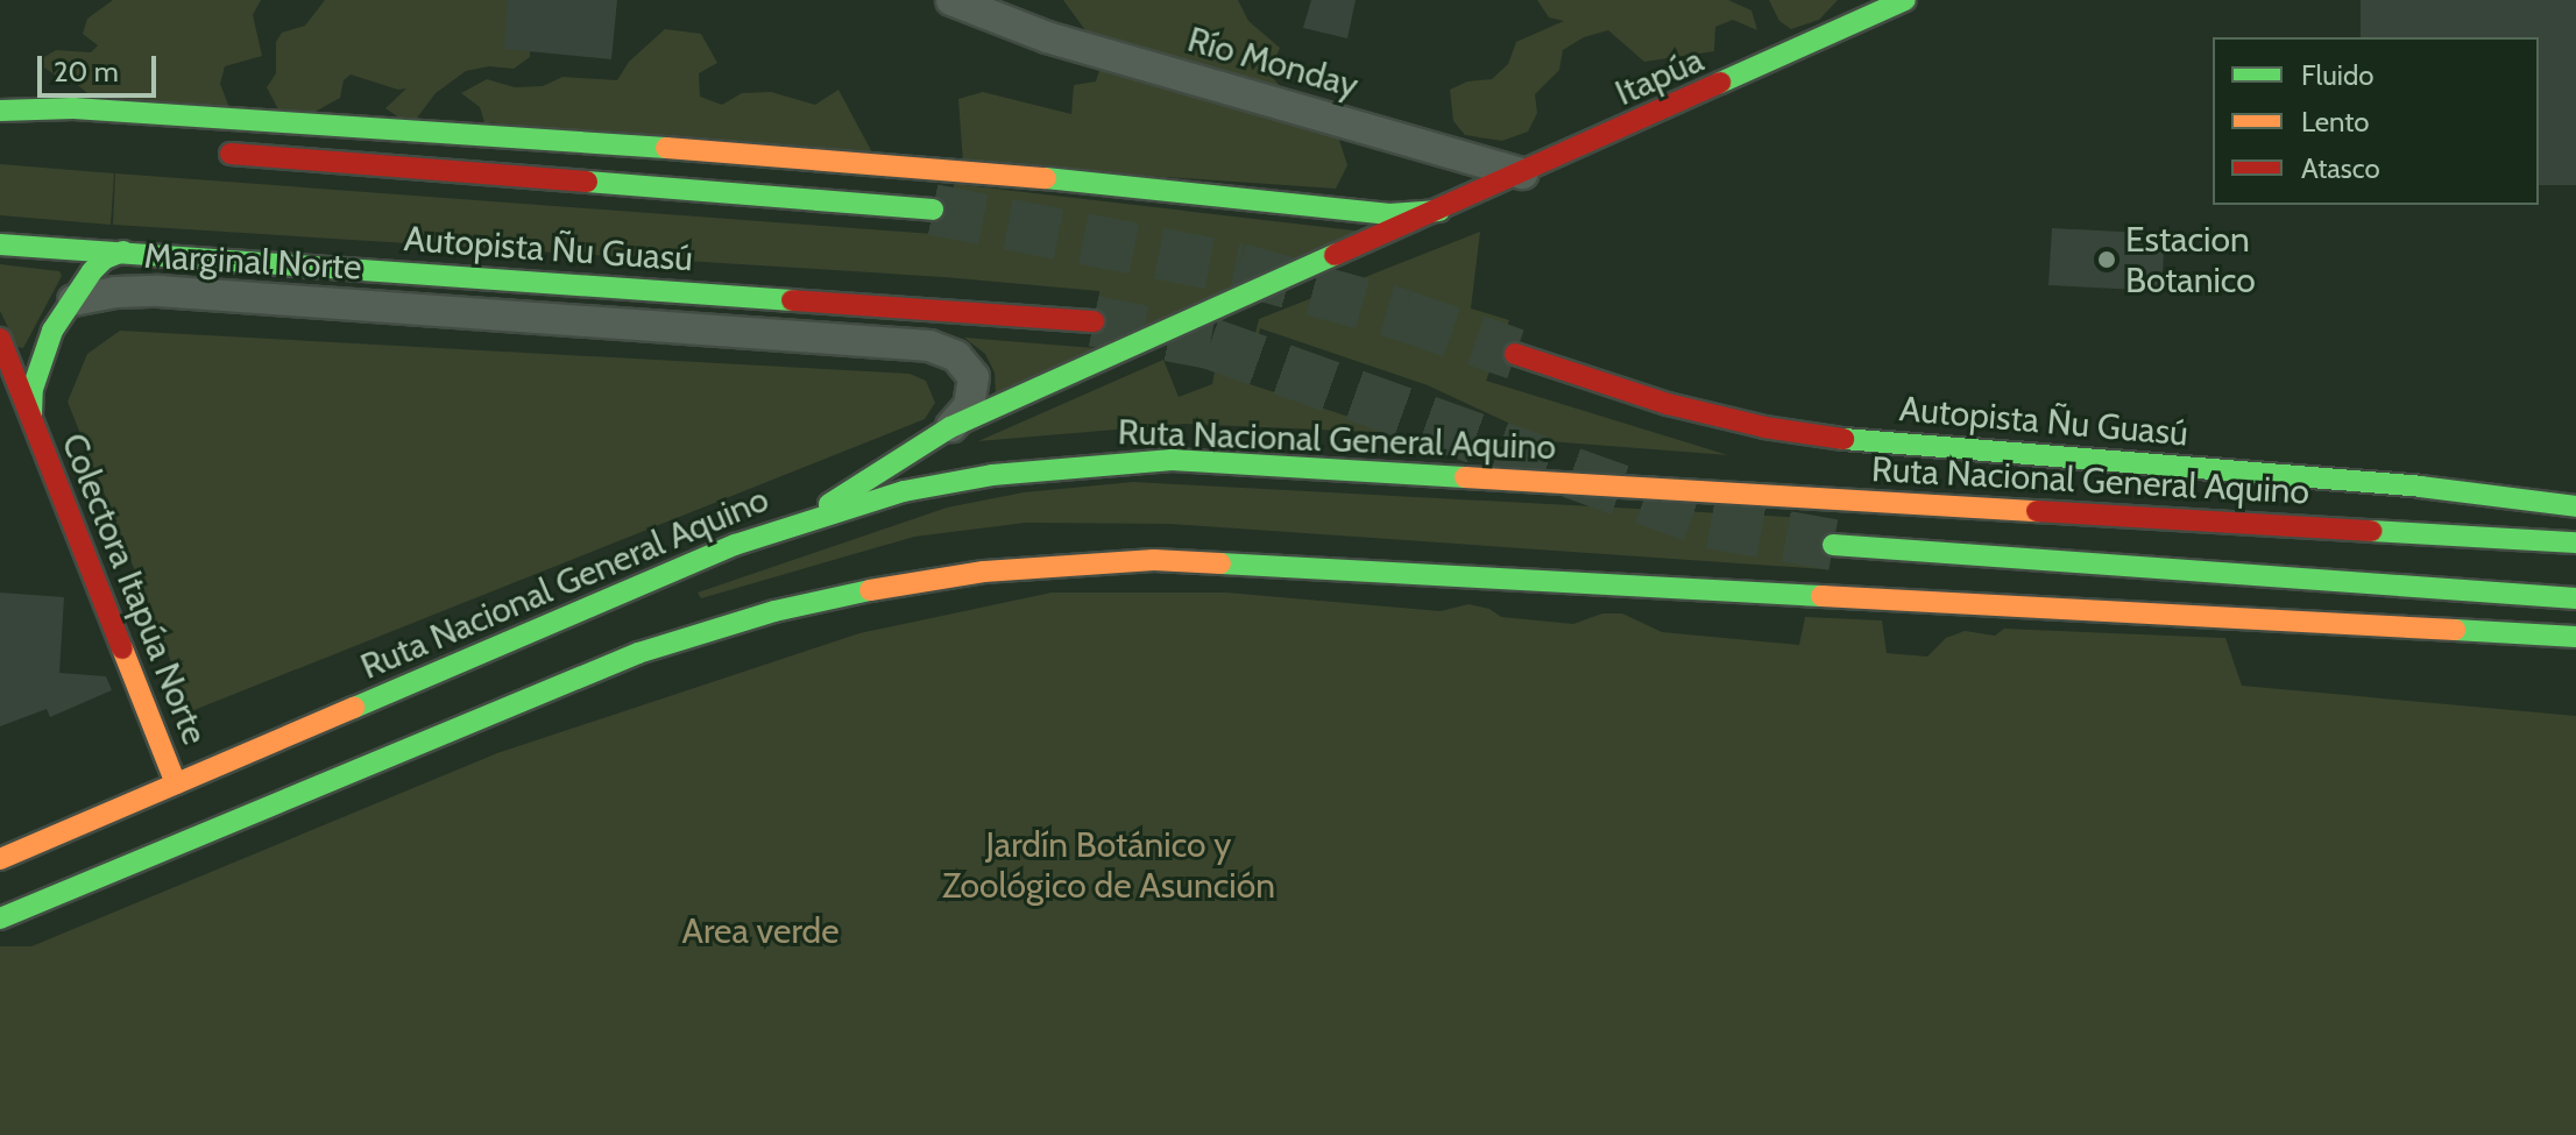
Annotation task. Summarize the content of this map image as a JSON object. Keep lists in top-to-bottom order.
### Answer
{
  "streets": {
    "main road": [
      "Itapúa",
      "Autopista Ñu Guasú",
      "Ruta Nacional General Aquino",
      "Colectora Itapúa Norte"
    ],
    "street": ["Río Monday", "Marginal Norte"]
  },
  "crossings": [
    ["Río Monday", "Itapúa"],
    ["Itapúa", "Marginal Norte"],
    ["Itapúa", "Ruta Nacional General Aquino"],
    ["Autopista Ñu Guasú", "Colectora Itapúa Norte"],
    ["Marginal Norte", "Colectora Itapúa Norte"],
    ["Ruta Nacional General Aquino", "Colectora Itapúa Norte"]
  ],
  "parks": ["Jardín Botánico y Zoológico de Asunción", "Area verde"],
  "places": ["Estacion Botanico"],
  "legend": ["Fluido", "Lento", "Atasco"],
  "scale_bar": "20 m"
}
